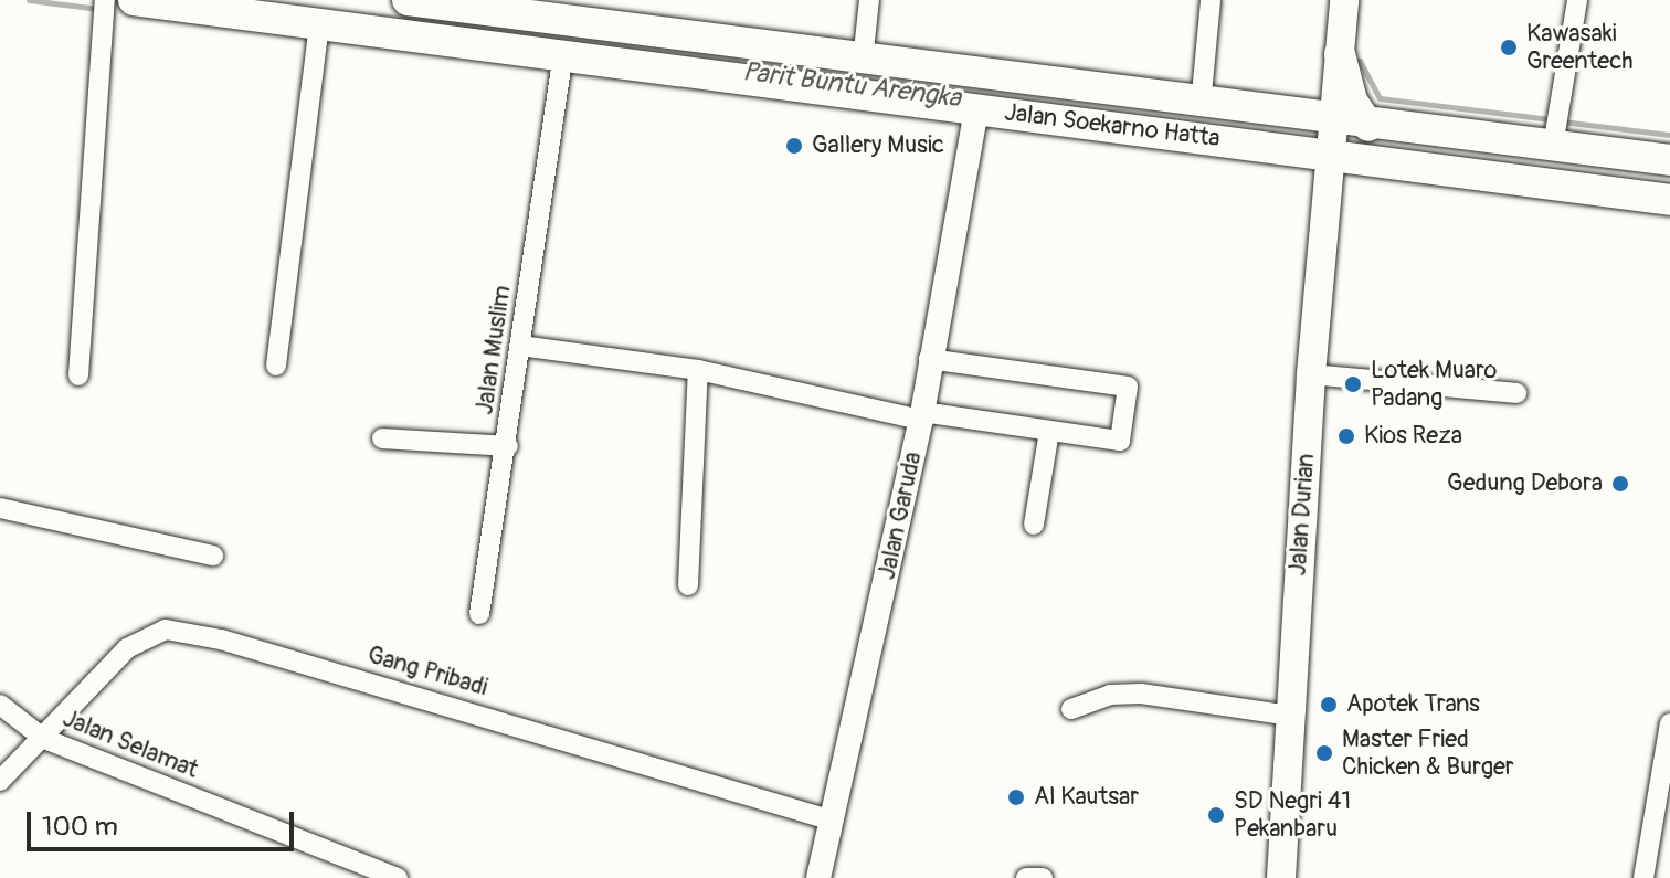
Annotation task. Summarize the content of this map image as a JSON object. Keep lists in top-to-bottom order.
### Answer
{
  "streets": {
    "main road": ["Jalan Soekarno Hatta", "Jalan Durian"],
    "street": [
      "Jalan Muslim",
      "Jalan Garuda",
      "Gang Pribadi",
      "Jalan Selamat"
    ]
  },
  "crossings": [
    ["Jalan Soekarno Hatta", "Jalan Muslim"],
    ["Jalan Soekarno Hatta", "Jalan Durian"],
    ["Jalan Soekarno Hatta", "Jalan Garuda"],
    ["Jalan Garuda", "Gang Pribadi"],
    ["Gang Pribadi", "Jalan Selamat"]
  ],
  "water": ["Parit Buntu Arengka"],
  "places": [
    "Kawasaki Greentech",
    "Gallery Music",
    "Lotek Muaro Padang",
    "Kios Reza",
    "Gedung Debora",
    "Apotek Trans",
    "Master Fried Chicken & Burger",
    "Al Kautsar",
    "SD Negri 41 Pekanbaru"
  ],
  "scale_bar": "100 m"
}
